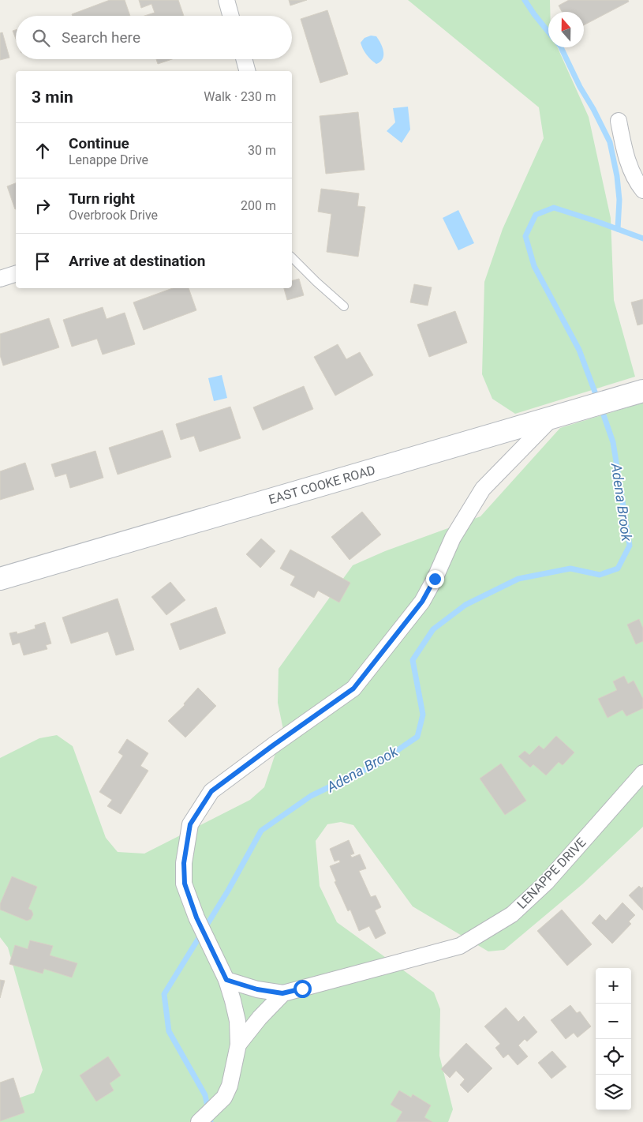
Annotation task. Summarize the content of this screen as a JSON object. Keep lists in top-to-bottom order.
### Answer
{
  "streets": {
    "main road": ["EAST COOKE ROAD"],
    "street": ["LENAPPE DRIVE"]
  },
  "water": ["Adena Brook"],
  "north": "top",
  "page": {
    "search": "Search here",
    "heading": ["3 min", "Walk · 230 m"],
    "list": [
      ["Continue", "Lenappe Drive", "30 m"],
      ["Turn right", "Overbrook Drive", "200 m"],
      "Arrive at destination"
    ],
    "map_buttons": ["+", "−"]
  }
}
